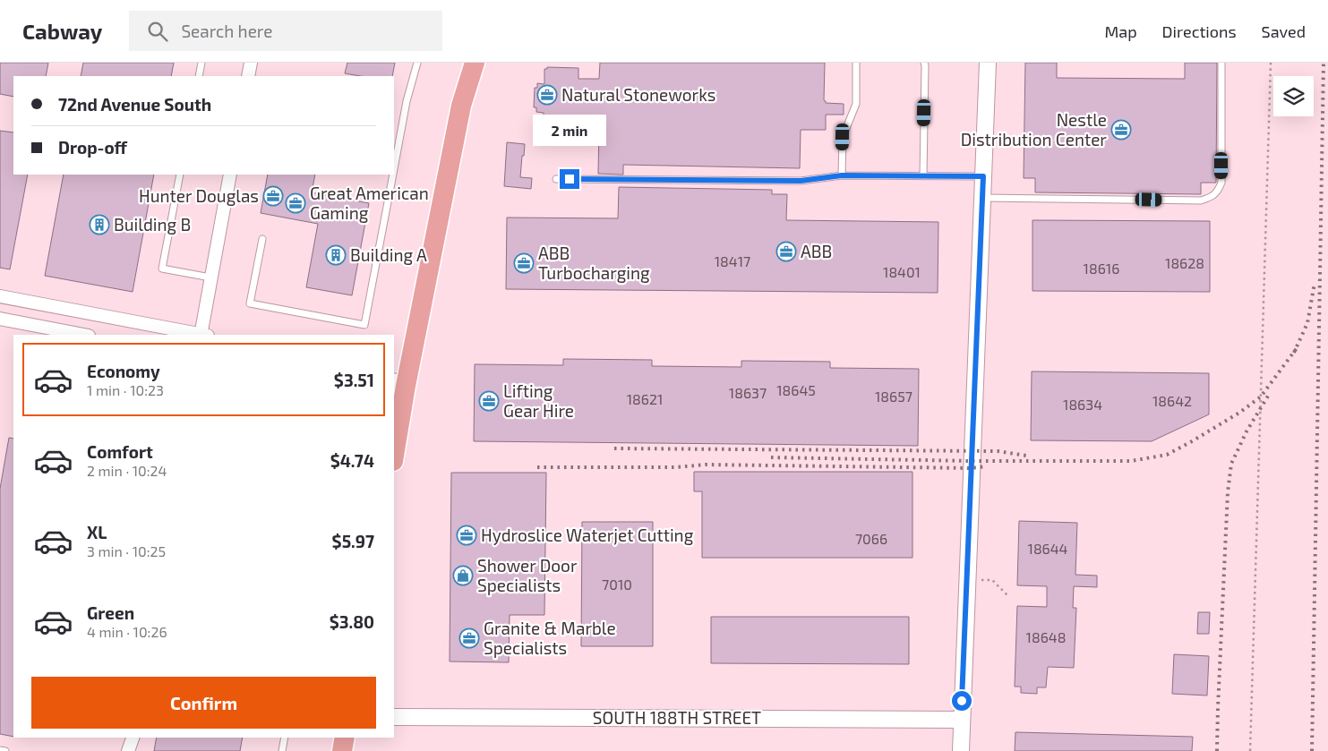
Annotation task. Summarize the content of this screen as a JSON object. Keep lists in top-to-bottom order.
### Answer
{
  "streets": {
    "street": ["SOUTH 188TH STREET"]
  },
  "places": {
    "office": [
      "Natural Stoneworks",
      "Nestle Distribution Center",
      "Hunter Douglas",
      "Great American Gaming",
      "ABB",
      "ABB Turbocharging",
      "Lifting Gear Hire",
      "Hydroslice Waterjet Cutting",
      "Granite & Marble Specialists"
    ],
    "building": ["Building B", "Building A"],
    "shop": ["Shower Door Specialists"]
  },
  "house_numbers": [
    "18417",
    "18628",
    "18616",
    "18401",
    "18645",
    "18637",
    "18657",
    "18621",
    "18642",
    "18634",
    "7066",
    "18644",
    "7010",
    "18648"
  ],
  "page": {
    "header": "Cabway",
    "search": "Search here",
    "nav": ["Map", "Directions", "Saved"],
    "banner": ["72nd Avenue South", "Drop-off"],
    "bubble": "2 min",
    "list": [
      {
        "name": "Economy",
        "note": "1 min · 10:23",
        "value": "$3.51"
      },
      {
        "name": "Comfort",
        "note": "2 min · 10:24",
        "value": "$4.74"
      },
      {
        "name": "XL",
        "note": "3 min · 10:25",
        "value": "$5.97"
      },
      {
        "name": "Green",
        "note": "4 min · 10:26",
        "value": "$3.80"
      }
    ],
    "buttons": "Confirm"
  }
}
